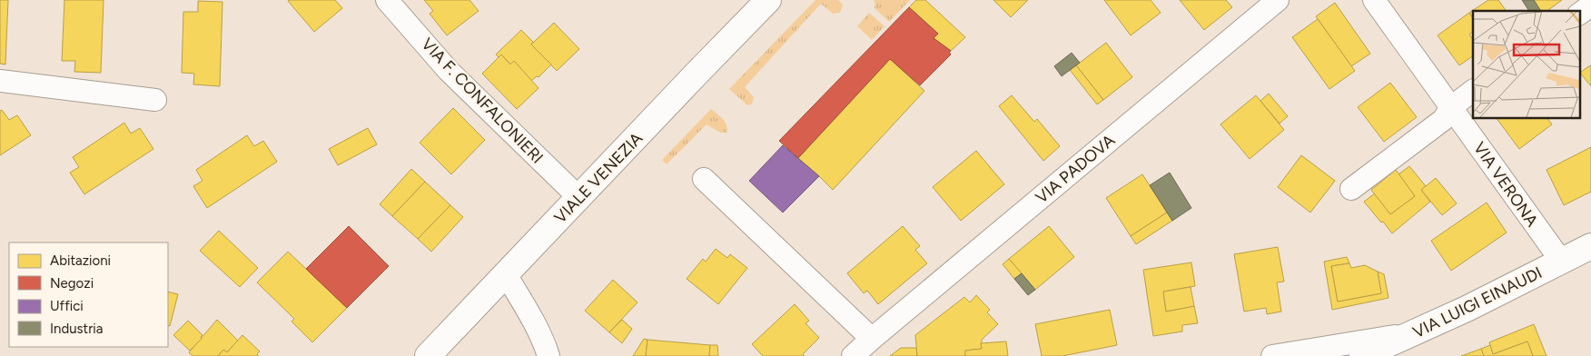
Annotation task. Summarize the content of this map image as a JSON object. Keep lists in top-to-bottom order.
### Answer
{
  "streets": {
    "main road": ["VIALE VENEZIA", "VIA LUIGI EINAUDI"],
    "street": ["VIA F. CONFALONIERI", "VIA PADOVA", "VIA VERONA"]
  },
  "crossings": [
    ["VIA F. CONFALONIERI", "VIALE VENEZIA"],
    ["VIA VERONA", "VIA LUIGI EINAUDI"]
  ],
  "legend": [
    "Abitazioni",
    "Negozi",
    "Uffici",
    "Industria"
  ]
}
